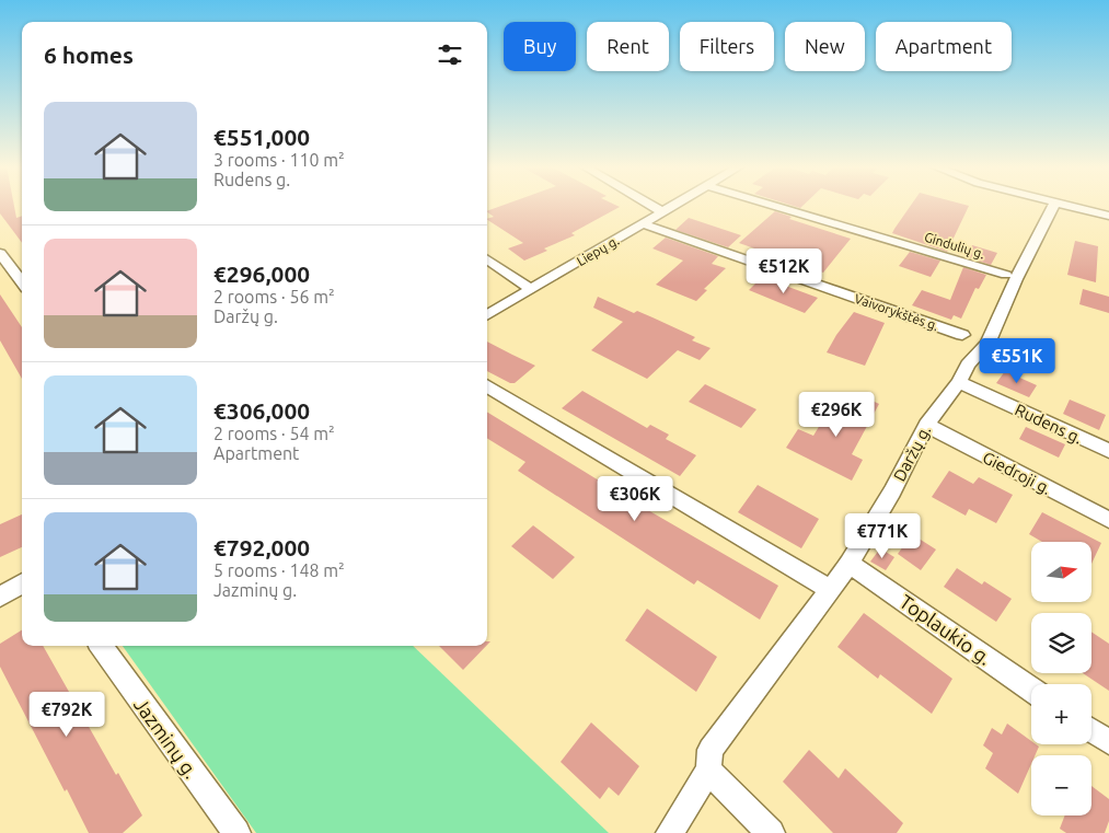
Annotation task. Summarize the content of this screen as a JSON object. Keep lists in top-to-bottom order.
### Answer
{
  "streets": {
    "street": [
      "Gindulių g.",
      "Liepų g.",
      "Vaivorykštės g.",
      "Rudens g.",
      "Daržų g.",
      "Giedroji g.",
      "Toplaukio g.",
      "Jazminų g."
    ]
  },
  "crossings": [
    ["Liepų g.", "Vaivorykštės g."],
    ["Rudens g.", "Daržų g."],
    ["Daržų g.", "Giedroji g."],
    ["Daržų g.", "Toplaukio g."]
  ],
  "north": "right",
  "page": {
    "chip": [
      "Buy",
      "Rent",
      "Filters",
      "New",
      "Apartment"
    ],
    "heading": "6 homes",
    "list": [
      {
        "name": "€551,000",
        "note": "3 rooms · 110 m² · Rudens g."
      },
      {
        "name": "€296,000",
        "note": "2 rooms · 56 m² · Daržų g."
      },
      {
        "name": "€306,000",
        "note": "2 rooms · 54 m² · Apartment"
      },
      {
        "name": "€792,000",
        "note": "5 rooms · 148 m² · Jazminų g."
      }
    ],
    "price": [
      "€512K",
      "€551K",
      "€296K",
      "€306K",
      "€771K",
      "€792K"
    ],
    "map_buttons": ["+", "−"]
  }
}
